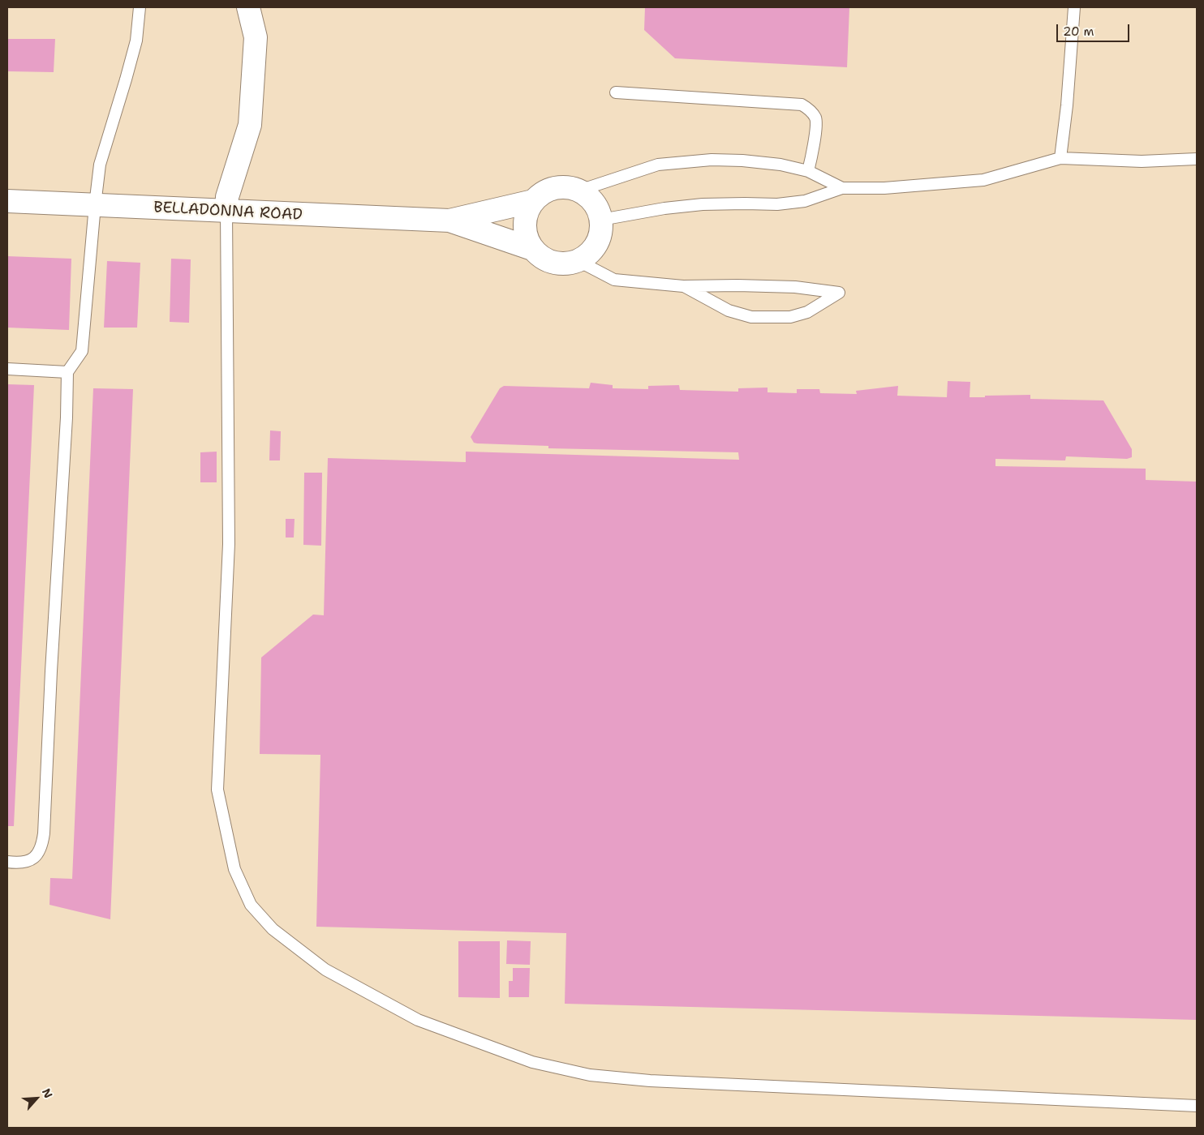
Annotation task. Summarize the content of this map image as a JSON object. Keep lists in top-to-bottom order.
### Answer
{
  "streets": {
    "street": ["BELLADONNA ROAD"]
  },
  "scale_bar": "20 m",
  "north": "top right"
}
